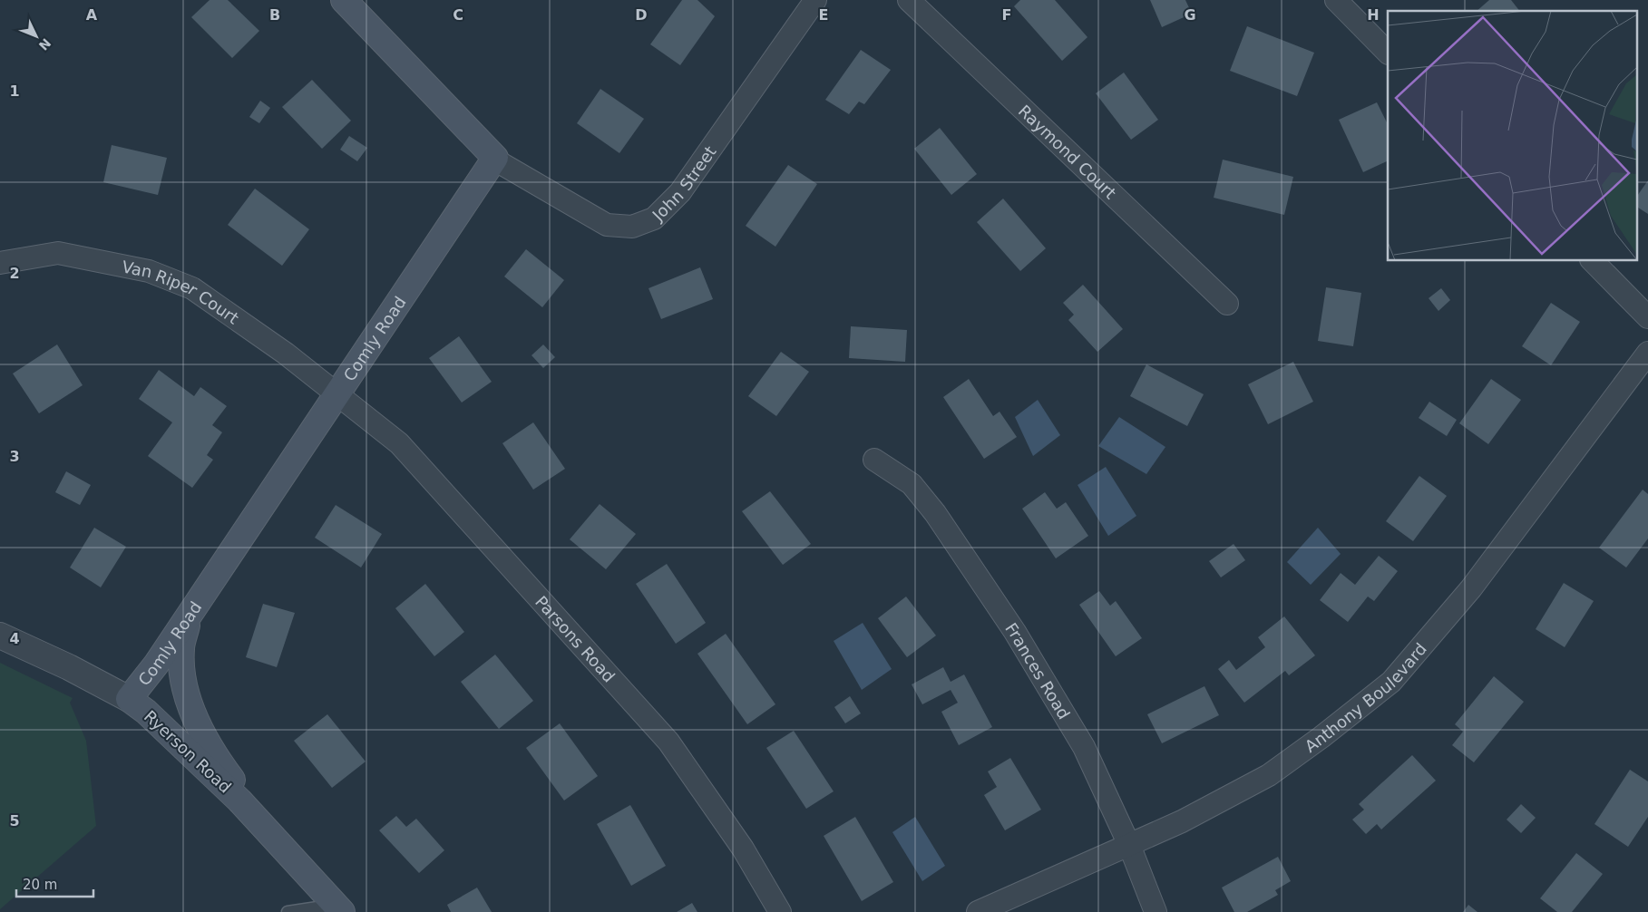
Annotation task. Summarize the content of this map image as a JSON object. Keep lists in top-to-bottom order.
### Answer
{
  "streets": {
    "main road": ["Comly Road", "Ryerson Road"],
    "street": [
      "Raymond Court",
      "John Street",
      "Van Riper Court",
      "Parsons Road",
      "Frances Road",
      "Anthony Boulevard"
    ]
  },
  "crossings": [
    ["John Street", "Comly Road"],
    ["Van Riper Court", "Comly Road"],
    ["Van Riper Court", "Parsons Road"],
    ["Comly Road", "Parsons Road"],
    ["Comly Road", "Ryerson Road"],
    ["Frances Road", "Anthony Boulevard"]
  ],
  "scale_bar": "20 m",
  "north": "bottom right",
  "grid": {
    "columns": [
      "A",
      "B",
      "C",
      "D",
      "E",
      "F",
      "G",
      "H"
    ],
    "rows": [
      "1",
      "2",
      "3",
      "4",
      "5"
    ]
  }
}
